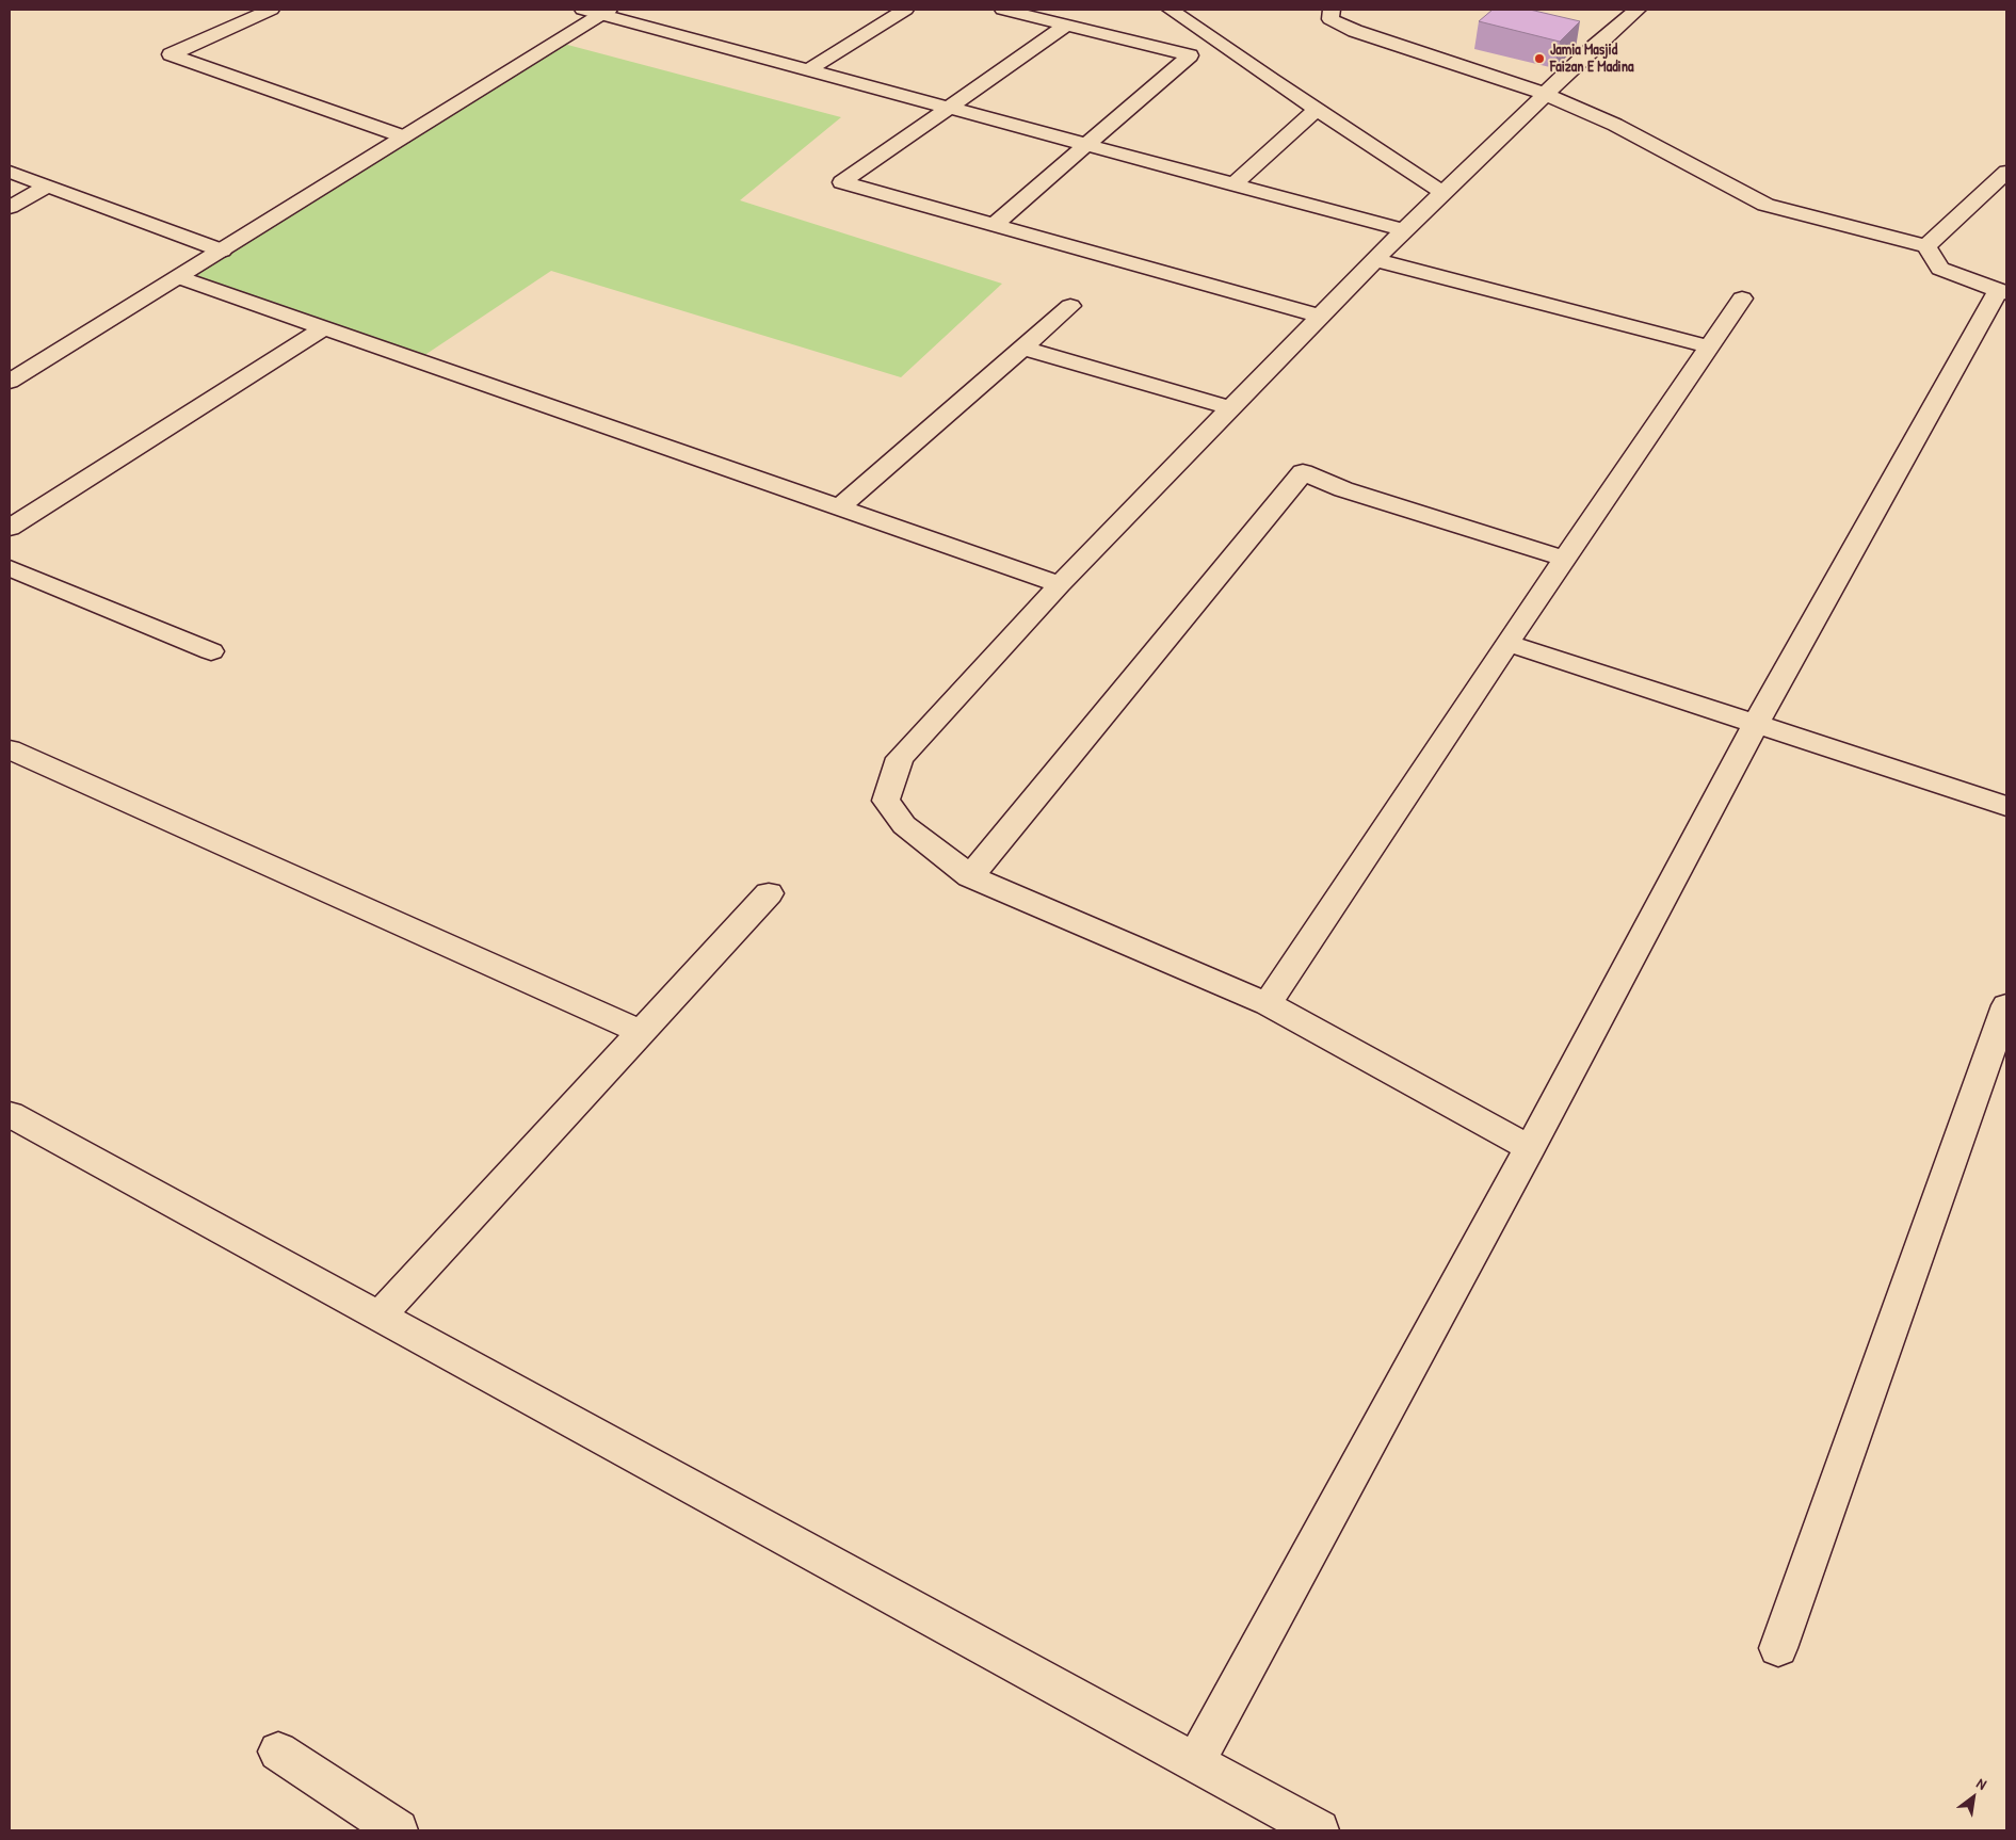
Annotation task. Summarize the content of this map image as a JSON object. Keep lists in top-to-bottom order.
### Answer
{
  "places": ["Jamia Masjid Faizan E Madina"],
  "north": "top right"
}
